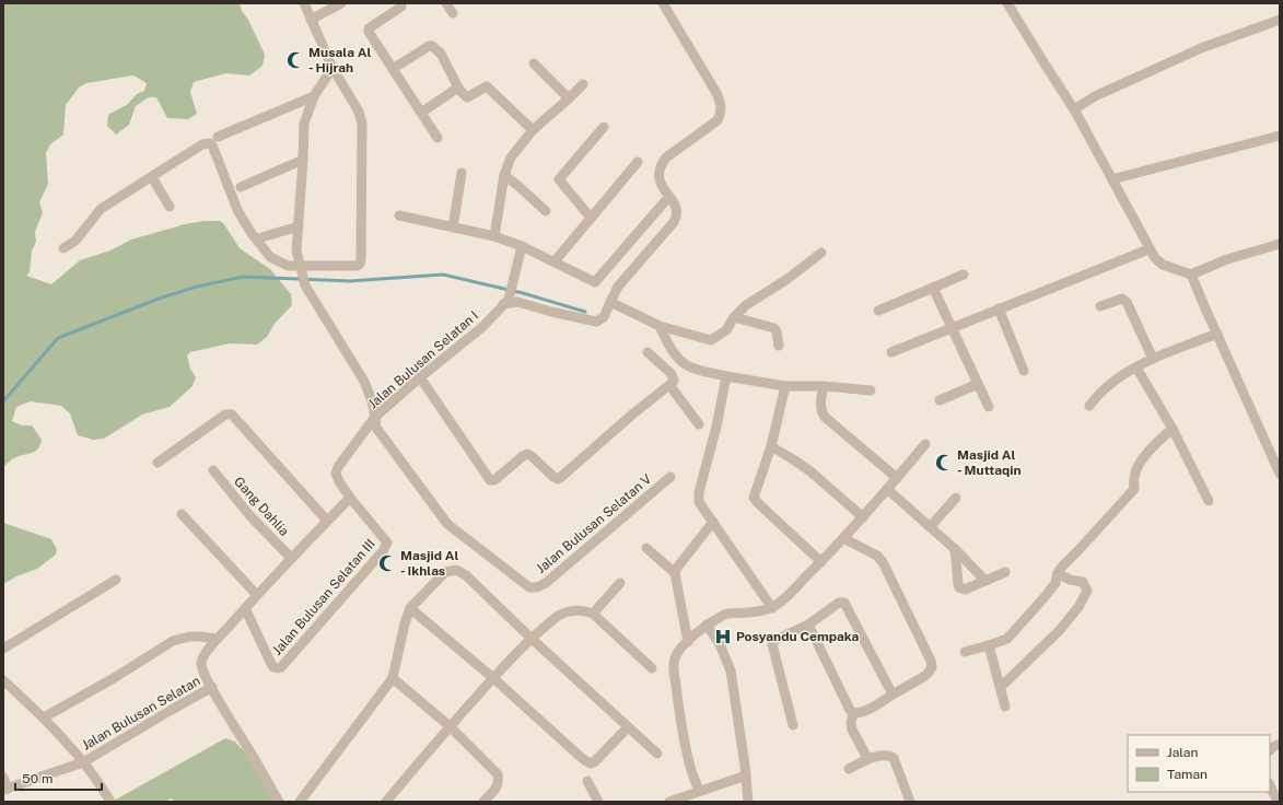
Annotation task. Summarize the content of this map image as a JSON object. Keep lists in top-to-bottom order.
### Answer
{
  "streets": {
    "street": [
      "Jalan Bulusan Selatan I",
      "Gang Dahlia",
      "Jalan Bulusan Selatan V",
      "Jalan Bulusan Selatan III",
      "Jalan Bulusan Selatan"
    ]
  },
  "crossings": [
    ["Jalan Bulusan Selatan I", "Jalan Bulusan Selatan V"],
    ["Jalan Bulusan Selatan I", "Jalan Bulusan Selatan III"]
  ],
  "places": {
    "mosque": ["Musala Al - Hijrah", "Masjid Al - Muttaqin", "Masjid Al - Ikhlas"],
    "hospital": ["Posyandu Cempaka"]
  },
  "legend": ["Jalan", "Taman"],
  "scale_bar": "50 m"
}
